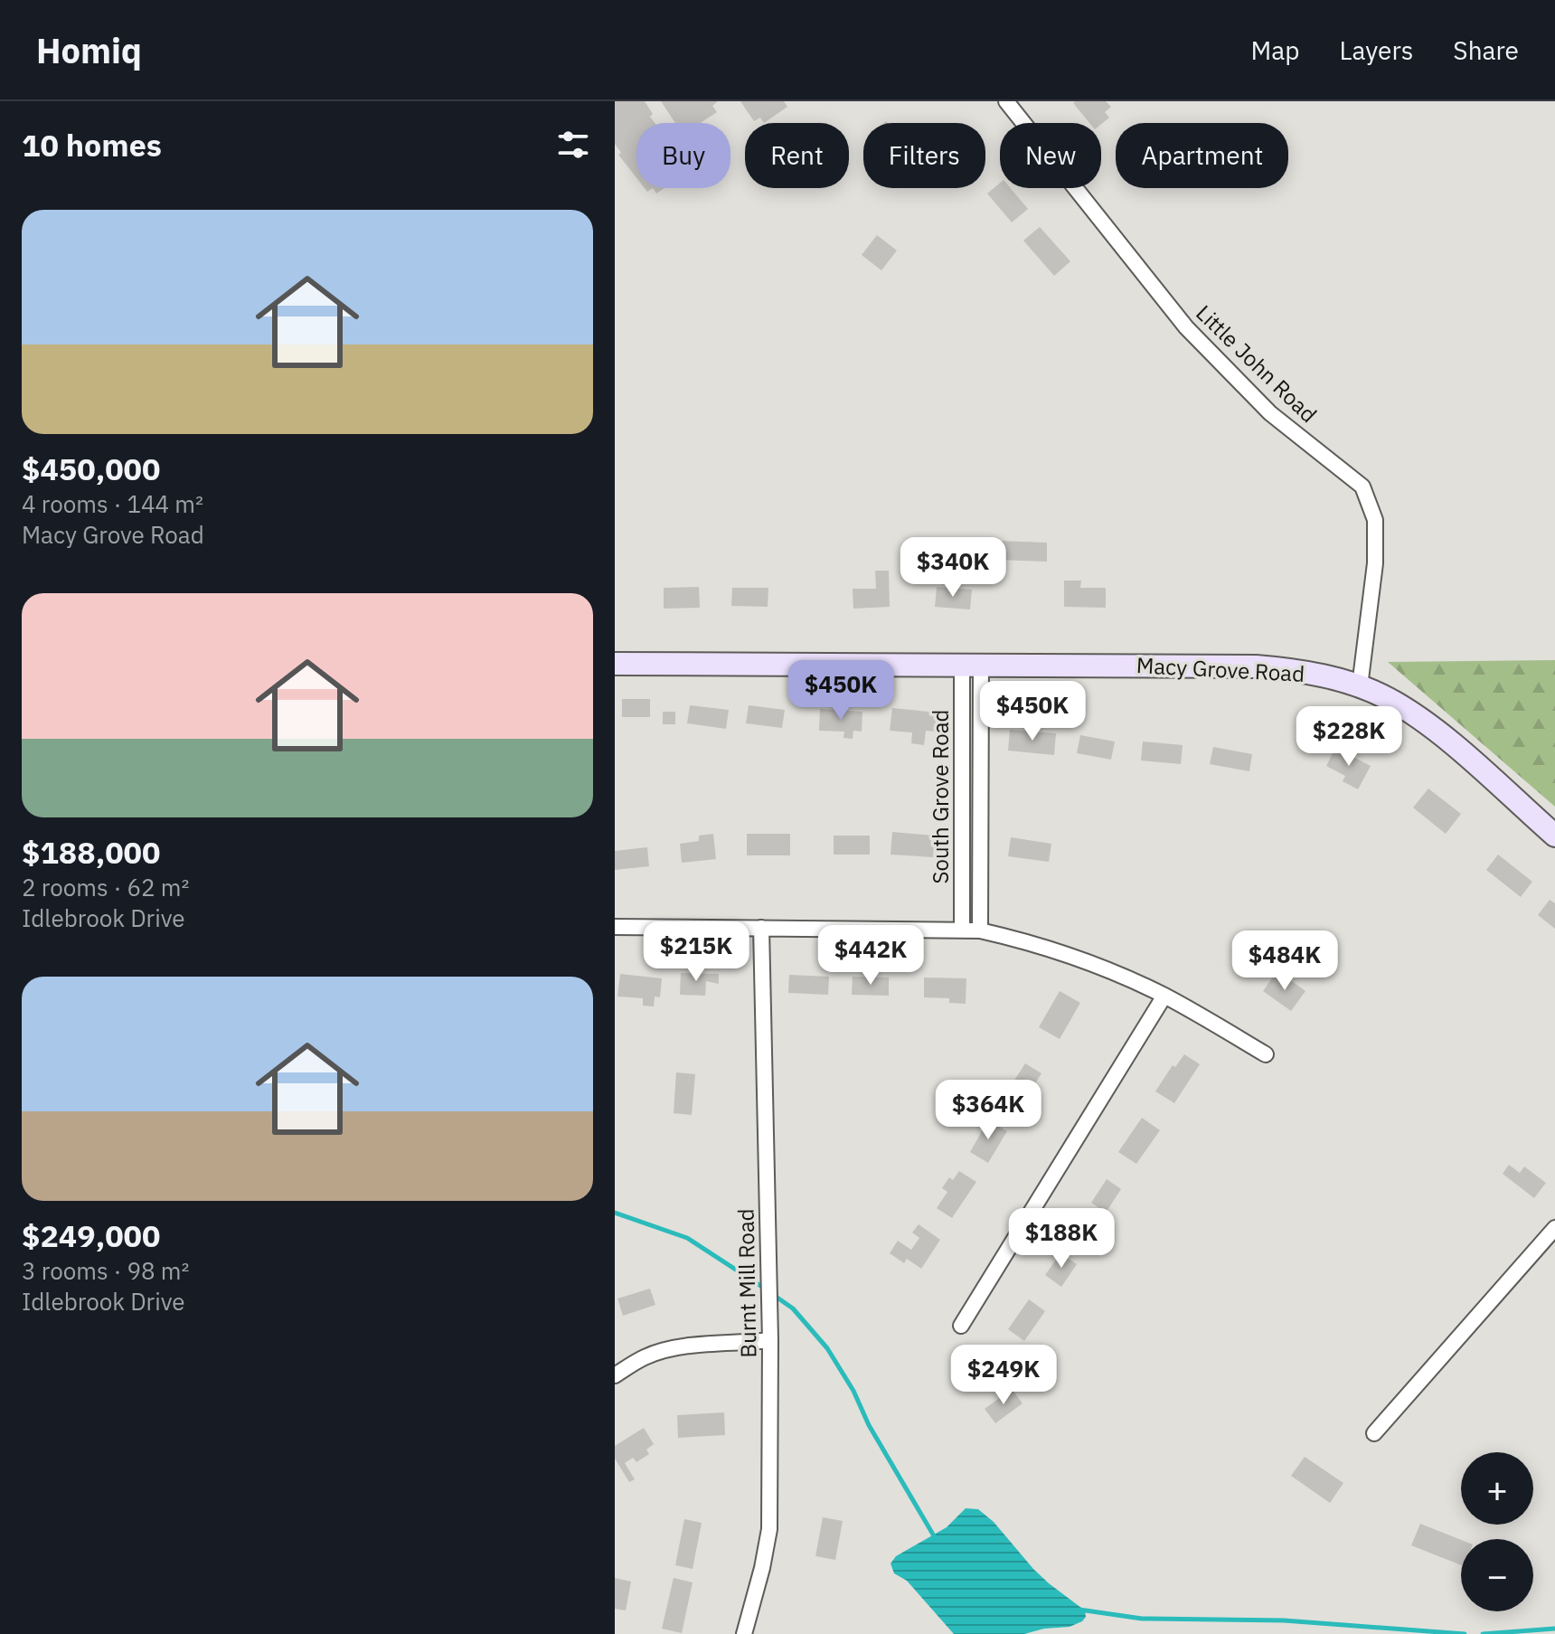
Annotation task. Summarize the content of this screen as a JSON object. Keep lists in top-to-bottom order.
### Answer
{
  "streets": {
    "main road": ["Macy Grove Road"],
    "street": ["Little John Road", "South Grove Road", "Burnt Mill Road"]
  },
  "crossings": [
    ["Little John Road", "Macy Grove Road"],
    ["Macy Grove Road", "South Grove Road"]
  ],
  "page": {
    "header": "Homiq",
    "nav": ["Map", "Layers", "Share"],
    "heading": "10 homes",
    "chip": [
      "Buy",
      "Rent",
      "Filters",
      "New",
      "Apartment"
    ],
    "list": [
      {
        "name": "$450,000",
        "note": "4 rooms · 144 m² · Macy Grove Road"
      },
      {
        "name": "$188,000",
        "note": "2 rooms · 62 m² · Idlebrook Drive"
      },
      {
        "name": "$249,000",
        "note": "3 rooms · 98 m² · Idlebrook Drive"
      }
    ],
    "price": [
      "$340K",
      "$450K",
      "$450K",
      "$228K",
      "$215K",
      "$442K",
      "$484K",
      "$364K",
      "$188K",
      "$249K"
    ],
    "map_buttons": ["+", "−"]
  }
}
